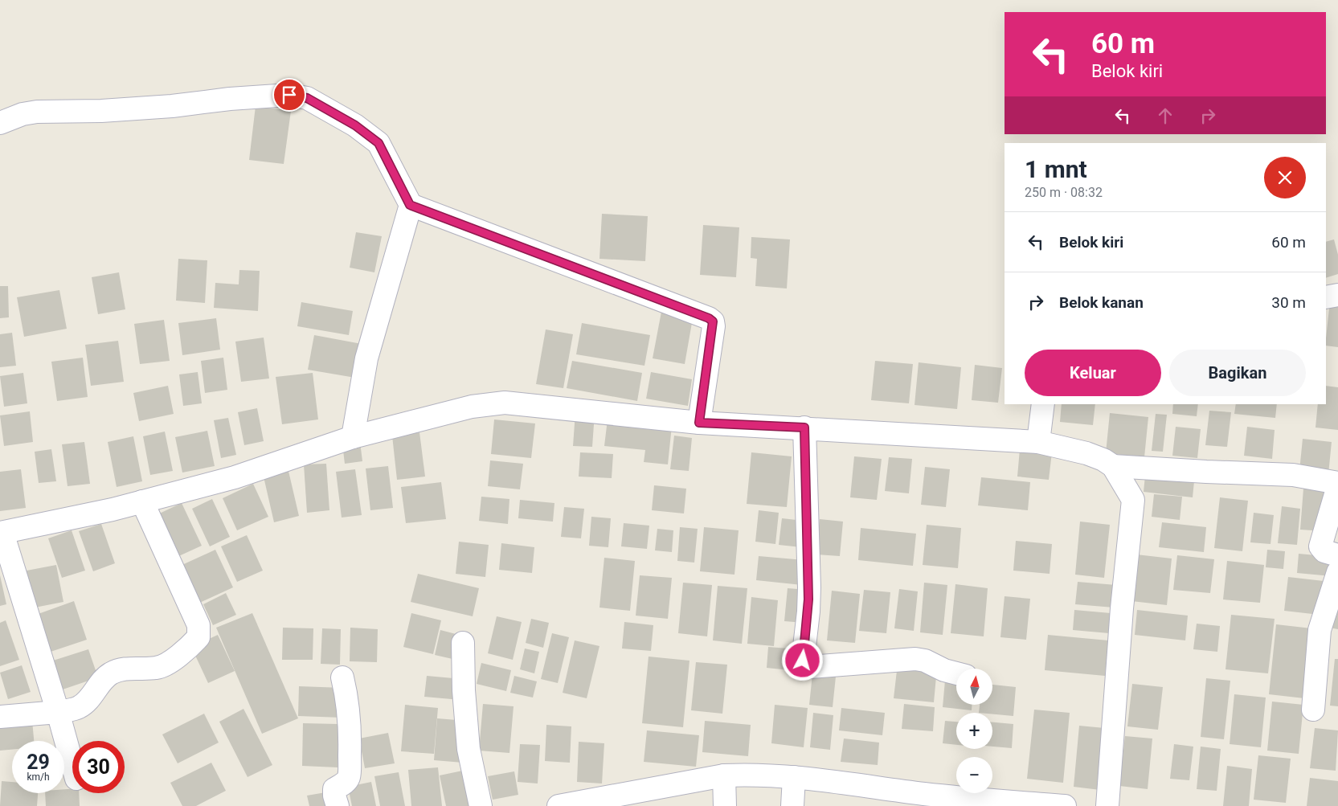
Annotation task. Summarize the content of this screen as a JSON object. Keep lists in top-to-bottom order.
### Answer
{
  "north": "top",
  "page": {
    "turn": ["60 m", "Belok kiri"],
    "heading": ["1 mnt", "250 m · 08:32"],
    "list": [
      {
        "name": "Belok kiri",
        "value": "60 m"
      },
      {
        "name": "Belok kanan",
        "value": "30 m"
      }
    ],
    "buttons": ["Keluar", "Bagikan"],
    "map_buttons": ["+", "−"],
    "speed": "29 km/h",
    "limit": "30"
  }
}
